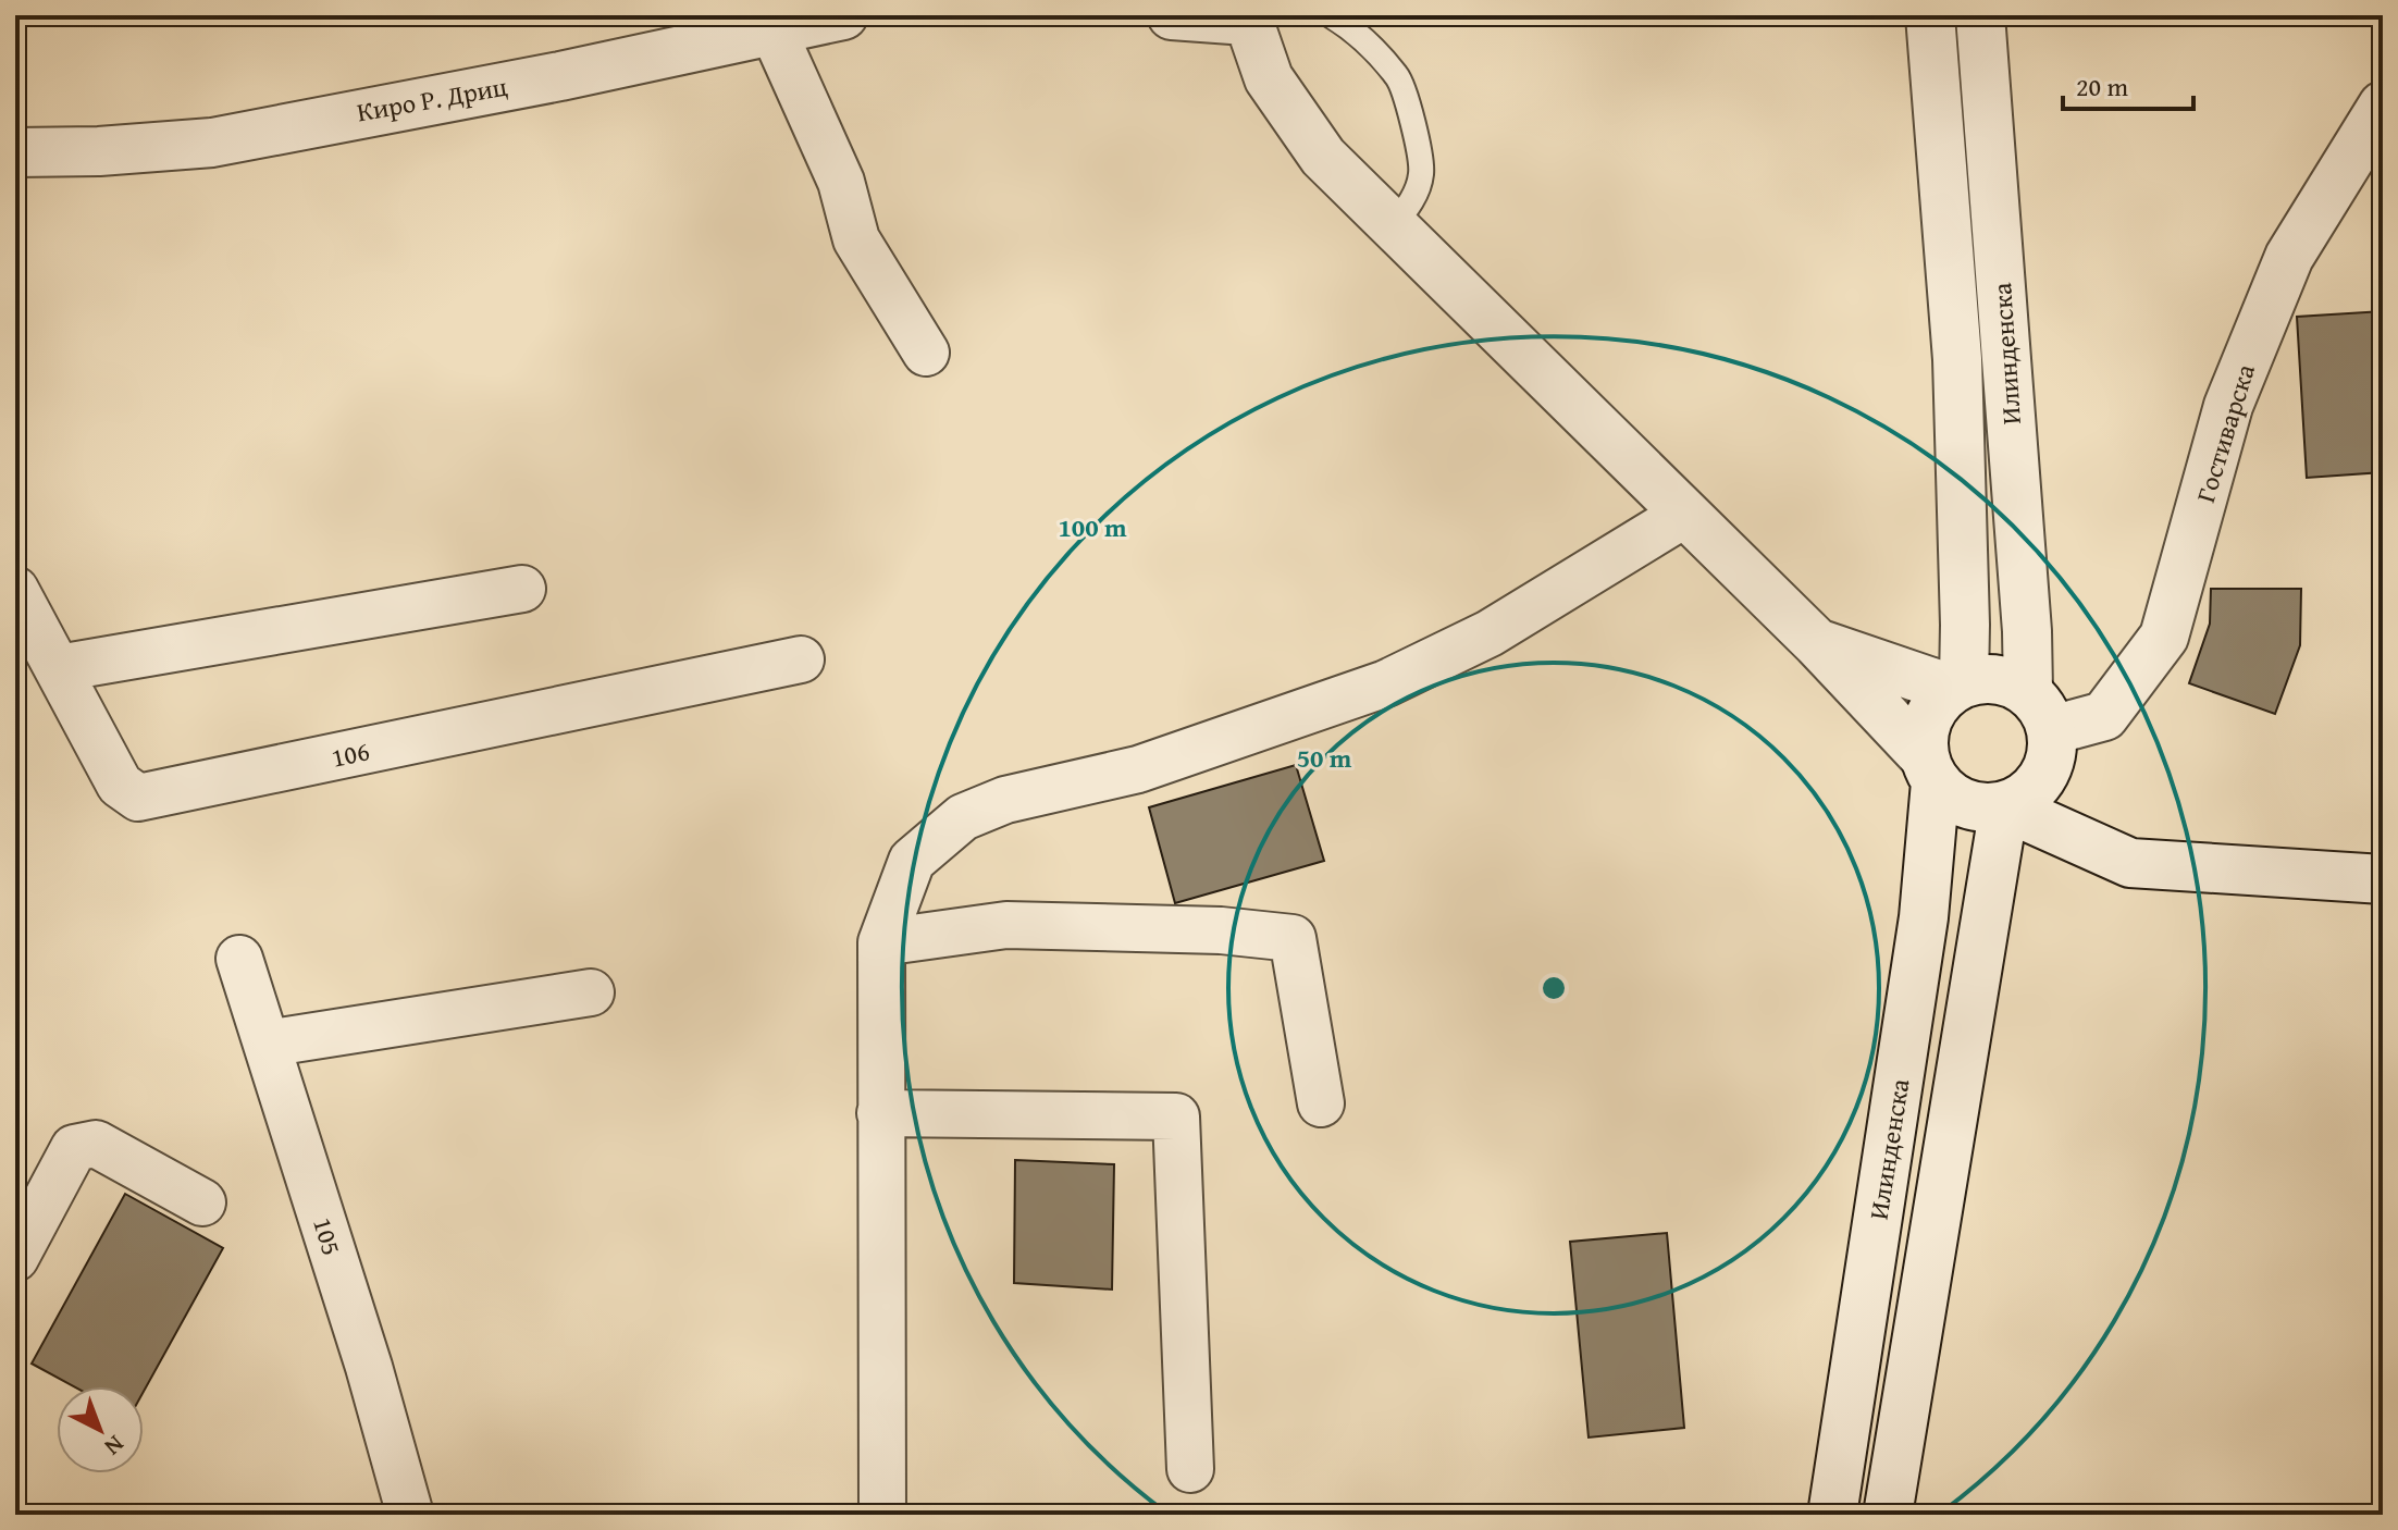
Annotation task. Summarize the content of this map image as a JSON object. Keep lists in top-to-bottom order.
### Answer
{
  "streets": {
    "street": [
      "Киро Р. Дриц",
      "Илинденска",
      "Гостиварска",
      "106",
      "105"
    ]
  },
  "crossings": [
    ["Илинденска", "Гостиварска"]
  ],
  "scale_bar": "20 m",
  "north": "bottom right",
  "rings": ["100 m", "50 m"]
}
